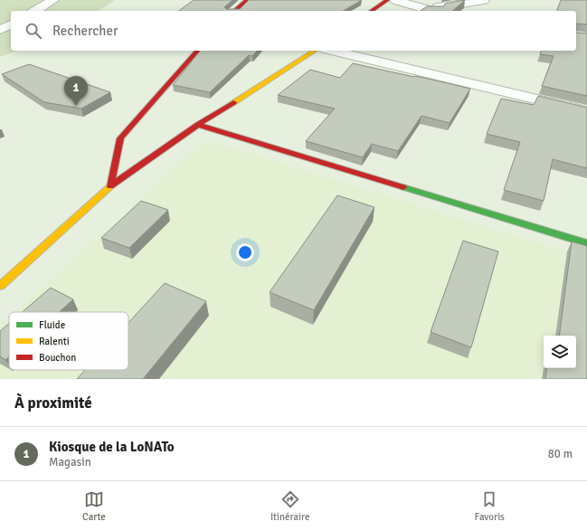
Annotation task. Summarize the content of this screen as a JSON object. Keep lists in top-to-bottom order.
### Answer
{
  "legend": ["Fluide", "Ralenti", "Bouchon"],
  "page": {
    "search": "Rechercher",
    "pins": "1",
    "heading": "À proximité",
    "list": [
      {
        "mark": "1",
        "name": "Kiosque de la LoNATo",
        "note": "Magasin",
        "value": "80 m"
      }
    ],
    "nav": ["Carte", "Itinéraire", "Favoris"]
  }
}
